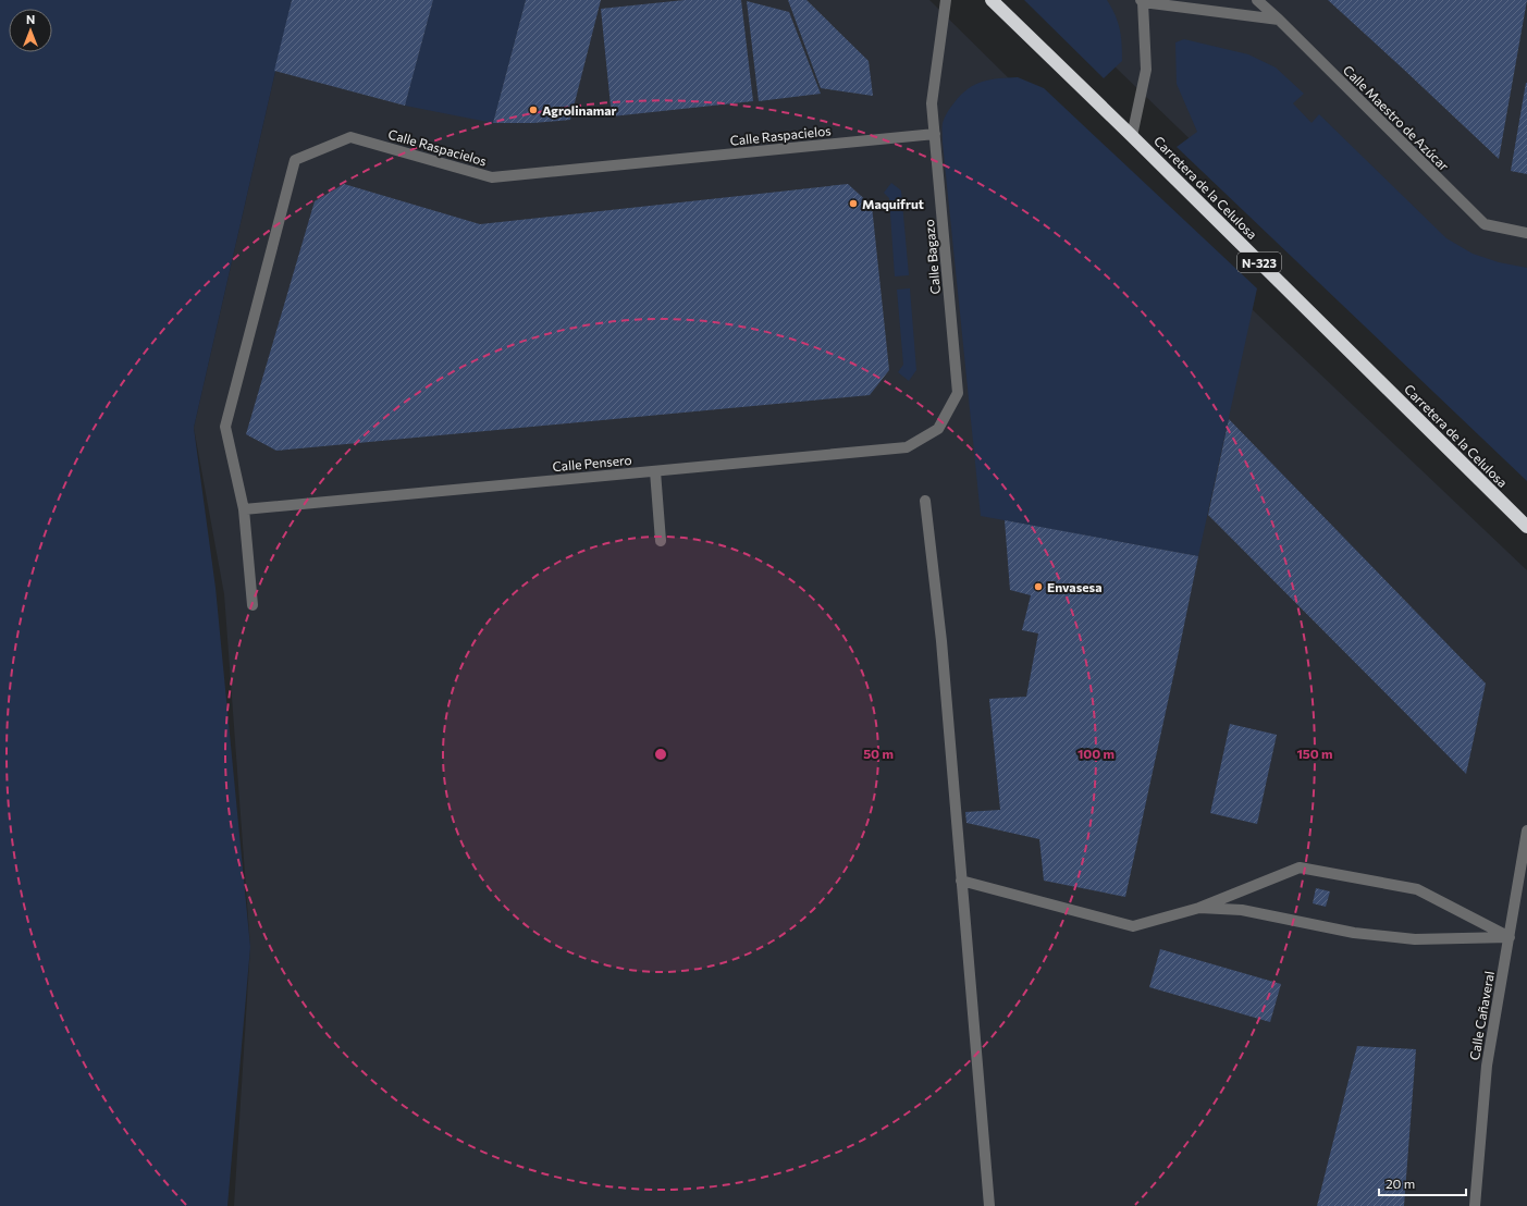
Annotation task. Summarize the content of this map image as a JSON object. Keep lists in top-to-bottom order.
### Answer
{
  "streets": {
    "highway": ["Carretera de la Celulosa", "N-323"],
    "street": [
      "Calle Maestro de Azúcar",
      "Calle Raspacielos",
      "Calle Bagazo",
      "Calle Pensero",
      "Calle Cañaveral"
    ]
  },
  "crossings": [
    ["Calle Raspacielos", "Calle Bagazo"],
    ["Calle Raspacielos", "Calle Pensero"],
    ["Calle Bagazo", "Calle Pensero"]
  ],
  "places": ["Agrolinamar", "Maquifrut", "Envasesa"],
  "scale_bar": "20 m",
  "north": "top",
  "rings": ["50 m", "100 m", "150 m"]
}
